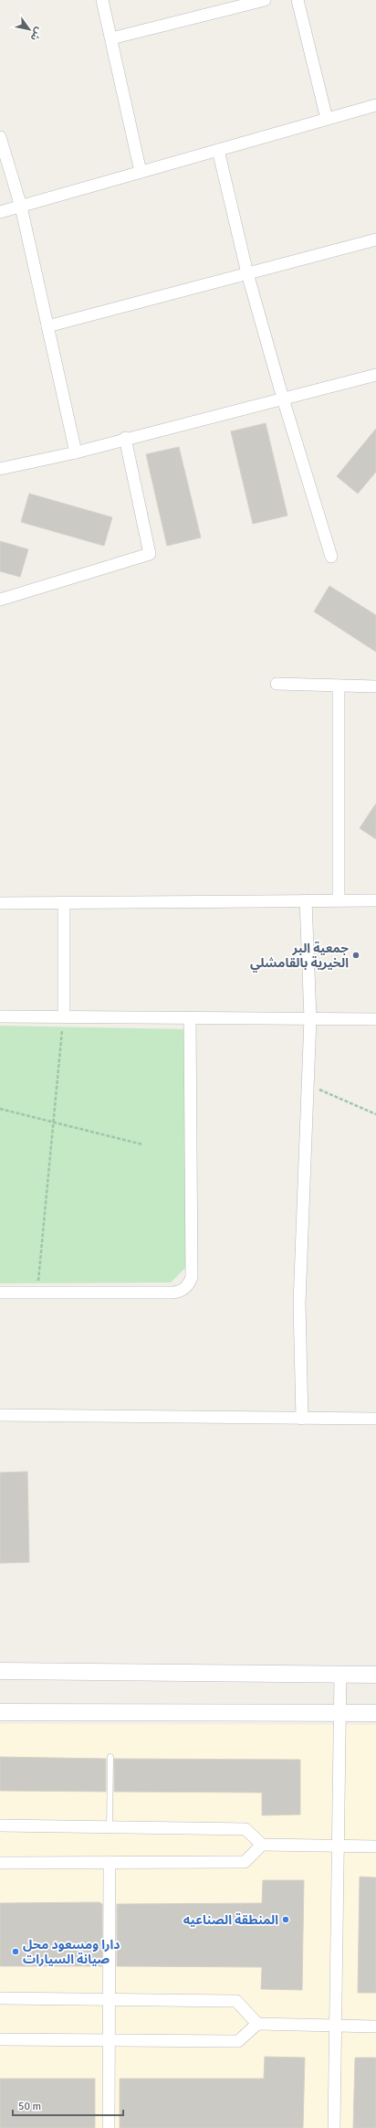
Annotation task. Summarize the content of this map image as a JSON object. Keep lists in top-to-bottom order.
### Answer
{
  "places": ["جمعية البر الخيرية بالقامشلي", "المنطقة الصناعيه", "دارا ومسعود محل صيانة السيارات"],
  "scale_bar": "50 m",
  "north": "bottom right"
}
